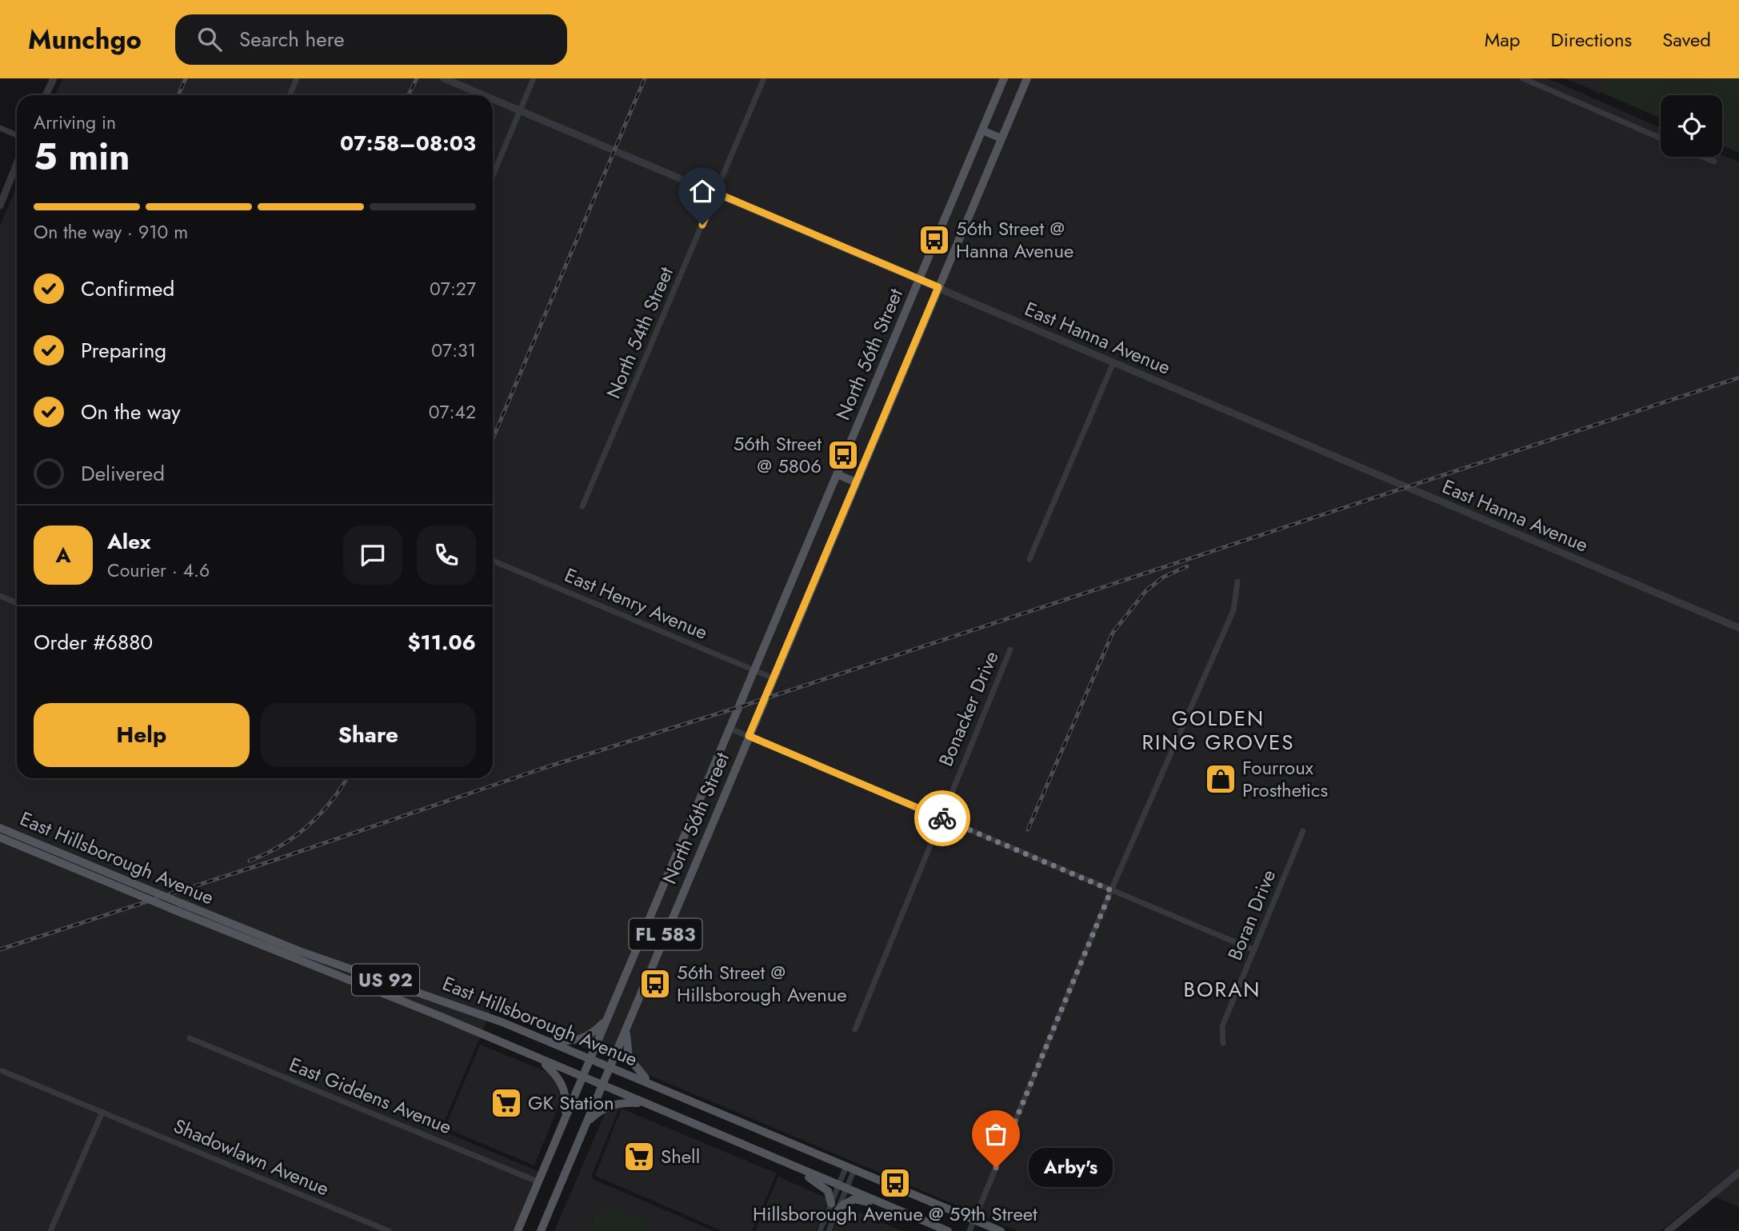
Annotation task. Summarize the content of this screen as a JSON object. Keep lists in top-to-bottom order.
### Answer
{
  "streets": {
    "main road": [
      "North 56th Street",
      "East Hillsborough Avenue",
      "FL 583",
      "US 92"
    ],
    "street": [
      "North 54th Street",
      "East Hanna Avenue",
      "East Henry Avenue",
      "Bonacker Drive",
      "Boran Drive",
      "East Giddens Avenue",
      "Shadowlawn Avenue"
    ]
  },
  "crossings": [
    ["North 54th Street", "East Hanna Avenue"],
    ["East Hanna Avenue", "North 56th Street"],
    ["North 56th Street", "East Henry Avenue"],
    ["North 56th Street", "East Hillsborough Avenue"],
    ["North 56th Street", "East Giddens Avenue"]
  ],
  "districts": ["GOLDEN RING GROVES", "BORAN"],
  "places": {
    "bus stop": [
      "56th Street @ Hanna Avenue",
      "56th Street @ 5806",
      "56th Street @ Hillsborough Avenue",
      "Hillsborough Avenue @ 59th Street"
    ],
    "shop": ["Fourroux Prosthetics"],
    "supermarket": ["GK Station", "Shell"],
    "other": ["Arby's"]
  },
  "page": {
    "header": "Munchgo",
    "search": "Search here",
    "nav": ["Map", "Directions", "Saved"],
    "heading": ["5 min", "Arriving in", "07:58–08:03"],
    "panel": [
      "Alex",
      "Courier · 4.6",
      "Order #6880",
      "$11.06"
    ],
    "bar": "On the way · 910 m",
    "list": [
      ["Confirmed", "07:27"],
      ["Preparing", "07:31"],
      ["On the way", "07:42"],
      "Delivered"
    ],
    "round": "A",
    "buttons": ["Help", "Share"],
    "bubble": "Arby's"
  }
}
